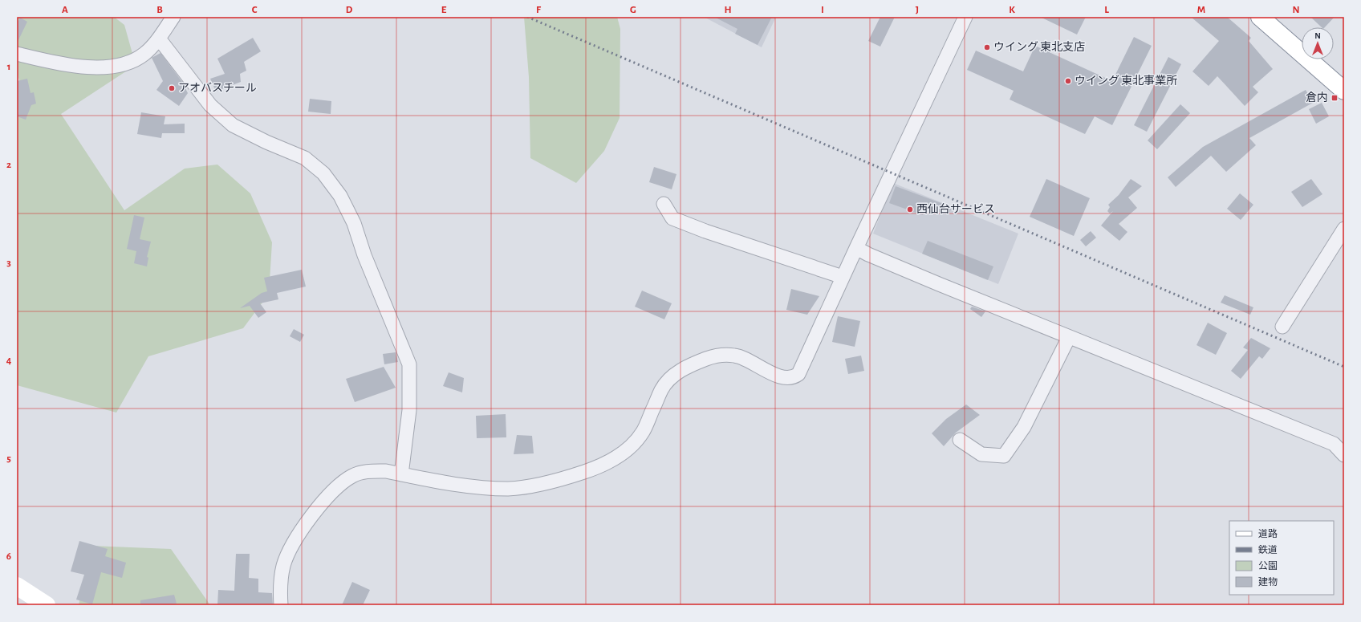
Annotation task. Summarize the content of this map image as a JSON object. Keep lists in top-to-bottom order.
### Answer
{
  "places": {
    "other": [
      "ウイング 東北支店",
      "ウイング 東北事業所",
      "アオバスチール",
      "西仙台サービス"
    ],
    "transit": ["倉内"]
  },
  "legend": [
    "道路",
    "鉄道",
    "公園",
    "建物"
  ],
  "north": "top",
  "grid": {
    "columns": [
      "A",
      "B",
      "C",
      "D",
      "E",
      "F",
      "G",
      "H",
      "I",
      "J",
      "K",
      "L",
      "M",
      "N"
    ],
    "rows": [
      "1",
      "2",
      "3",
      "4",
      "5",
      "6"
    ]
  }
}
